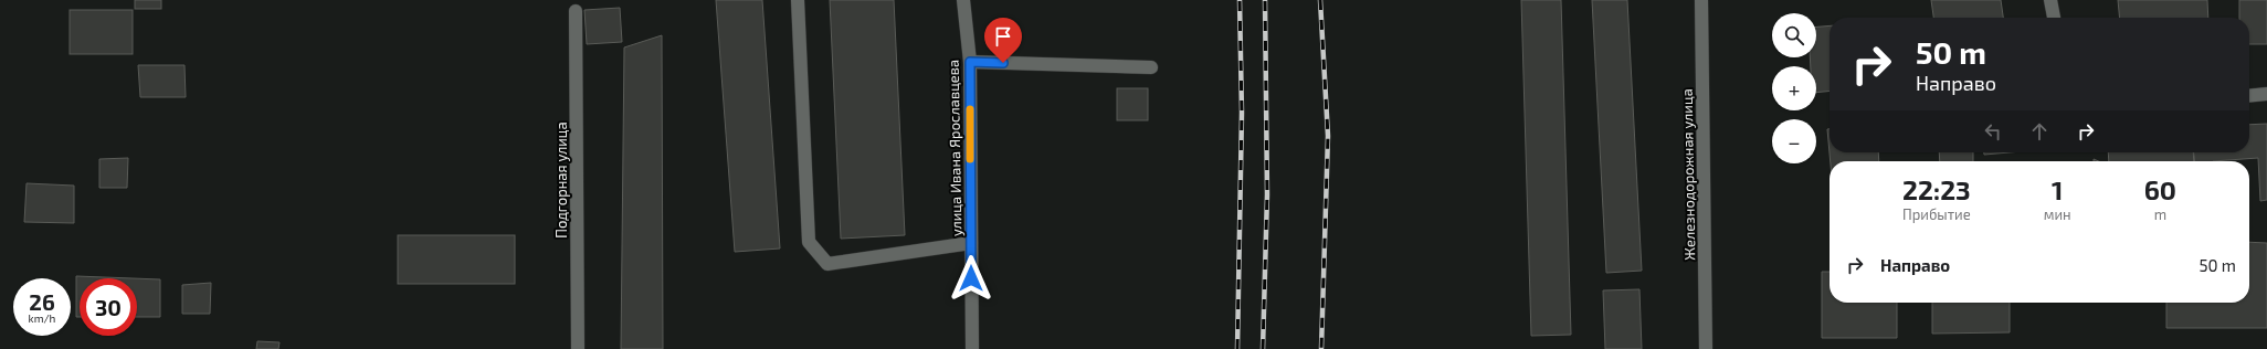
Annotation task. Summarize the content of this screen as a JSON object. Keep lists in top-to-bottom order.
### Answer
{
  "streets": {
    "street": ["улица Ивана Ярославцева", "Железнодорожная улица", "Подгорная улица"]
  },
  "page": {
    "map_buttons": ["+", "−"],
    "turn": ["50 m", "Направо"],
    "eta": [
      "22:23",
      "Прибытие",
      "1",
      "мин",
      "60",
      "m"
    ],
    "list": [
      {
        "name": "Направо",
        "value": "50 m"
      }
    ],
    "speed": "26 km/h",
    "limit": "30"
  }
}
